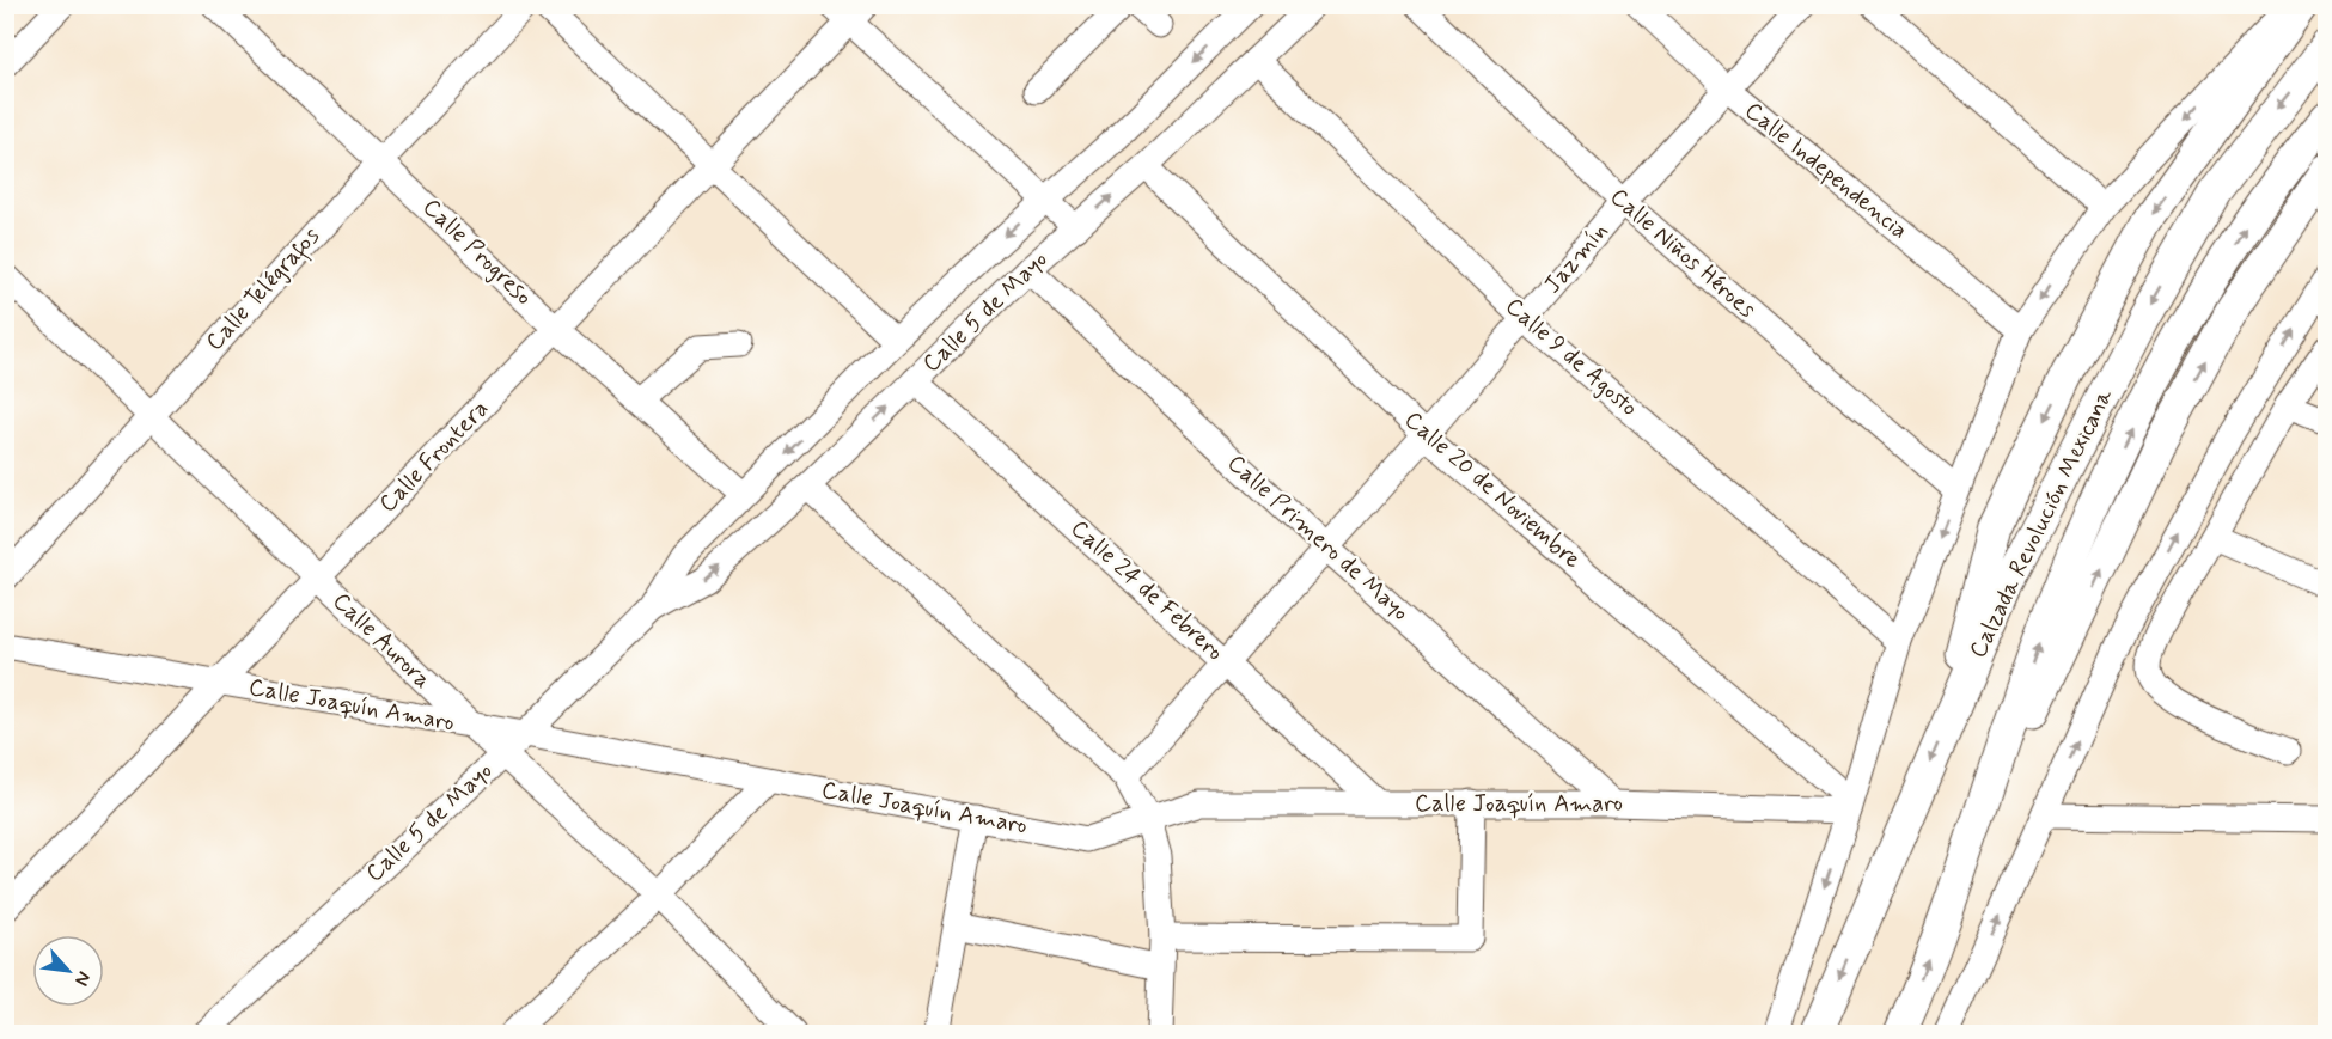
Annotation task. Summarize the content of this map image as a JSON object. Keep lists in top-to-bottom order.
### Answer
{
  "streets": {
    "main road": ["Calzada Revolución Mexicana"],
    "street": [
      "Calle Independencia",
      "Calle Progreso",
      "Calle Niños Héroes",
      "Jazmín",
      "Calle Telégrafos",
      "Calle 5 de Mayo",
      "Calle 9 de Agosto",
      "Calle Frontera",
      "Calle 20 de Noviembre",
      "Calle Primero de Mayo",
      "Calle 24 de Febrero",
      "Calle Aurora",
      "Calle Joaquín Amaro"
    ]
  },
  "crossings": [
    ["Calle Independencia", "Jazmín"],
    ["Calle Progreso", "Calle Telégrafos"],
    ["Calle Progreso", "Calle 5 de Mayo"],
    ["Calle Progreso", "Calle Frontera"],
    ["Calle Niños Héroes", "Jazmín"],
    ["Jazmín", "Calle 9 de Agosto"],
    ["Jazmín", "Calle 20 de Noviembre"],
    ["Jazmín", "Calle Primero de Mayo"],
    ["Jazmín", "Calle 24 de Febrero"],
    ["Calle Telégrafos", "Calle Aurora"],
    ["Calle 5 de Mayo", "Calle 9 de Agosto"],
    ["Calle 5 de Mayo", "Calle 20 de Noviembre"],
    ["Calle 5 de Mayo", "Calle Primero de Mayo"],
    ["Calle 5 de Mayo", "Calle 24 de Febrero"],
    ["Calle 5 de Mayo", "Calle Aurora"],
    ["Calle 5 de Mayo", "Calle Joaquín Amaro"],
    ["Calle Frontera", "Calle Aurora"],
    ["Calle Frontera", "Calle Joaquín Amaro"],
    ["Calle 20 de Noviembre", "Calle Joaquín Amaro"],
    ["Calle Primero de Mayo", "Calle Joaquín Amaro"],
    ["Calle 24 de Febrero", "Calle Joaquín Amaro"],
    ["Calle Aurora", "Calle Joaquín Amaro"]
  ],
  "north": "bottom right"
}
